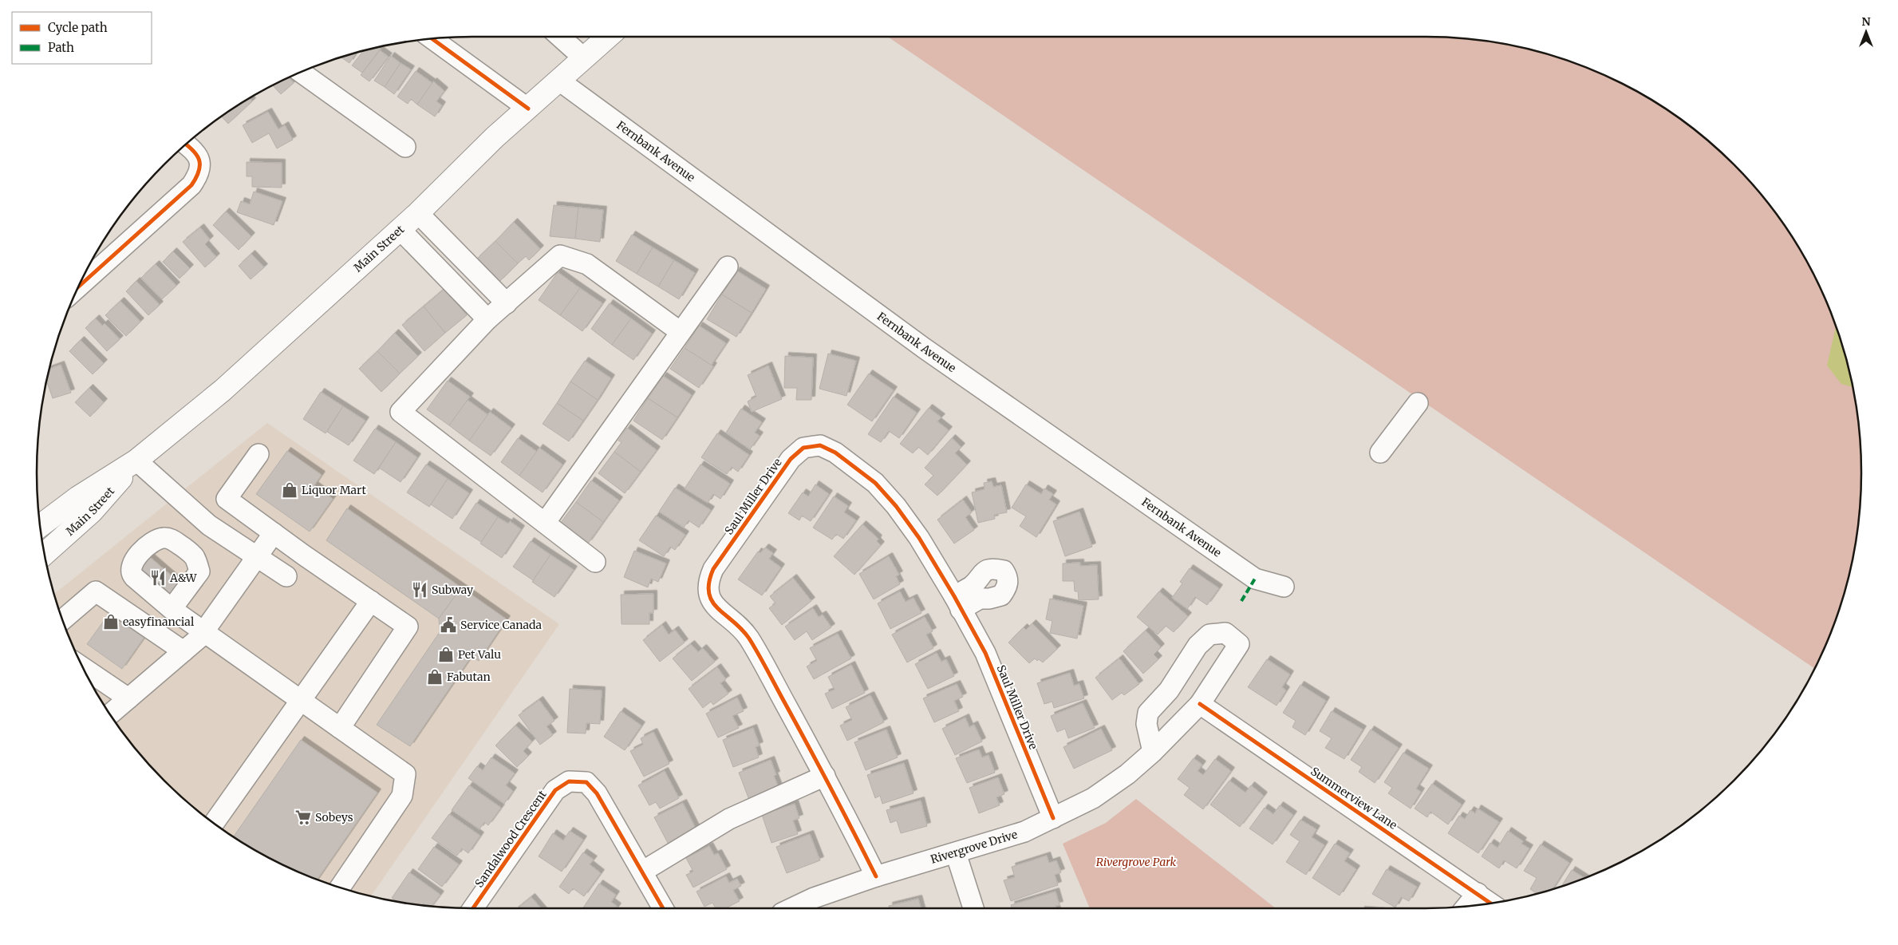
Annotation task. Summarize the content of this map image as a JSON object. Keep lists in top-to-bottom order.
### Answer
{
  "streets": {
    "main road": ["Main Street"],
    "street": [
      "Fernbank Avenue",
      "Saul Miller Drive",
      "Summerview Lane",
      "Sandalwood Crescent",
      "Rivergrove Drive"
    ]
  },
  "crossings": [
    ["Fernbank Avenue", "Main Street"],
    ["Saul Miller Drive", "Rivergrove Drive"],
    ["Summerview Lane", "Rivergrove Drive"]
  ],
  "parks": ["Rivergrove Park"],
  "places": {
    "shop": [
      "Liquor Mart",
      "easyfinancial",
      "Pet Valu",
      "Fabutan"
    ],
    "restaurant": ["A&W", "Subway"],
    "public building": ["Service Canada"],
    "supermarket": ["Sobeys"]
  },
  "legend": ["Cycle path", "Path"],
  "north": "top"
}
